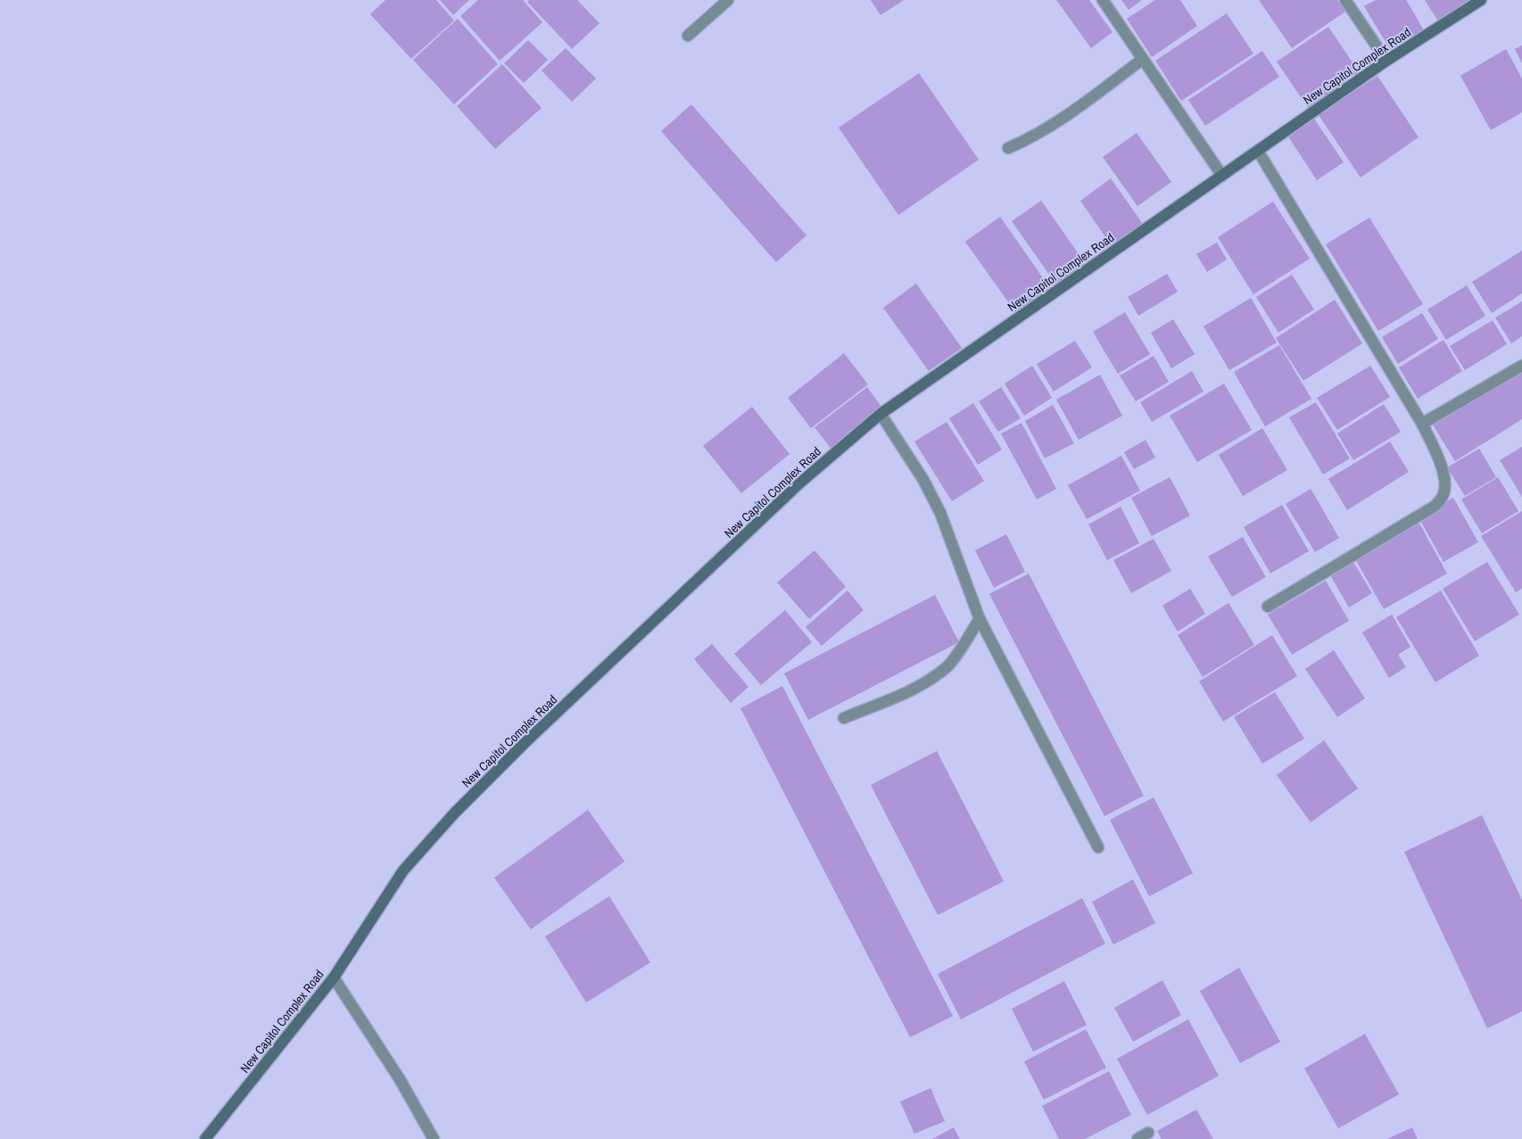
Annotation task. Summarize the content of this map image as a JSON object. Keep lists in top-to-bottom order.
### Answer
{
  "streets": {
    "main road": ["New Capitol Complex Road"]
  }
}
